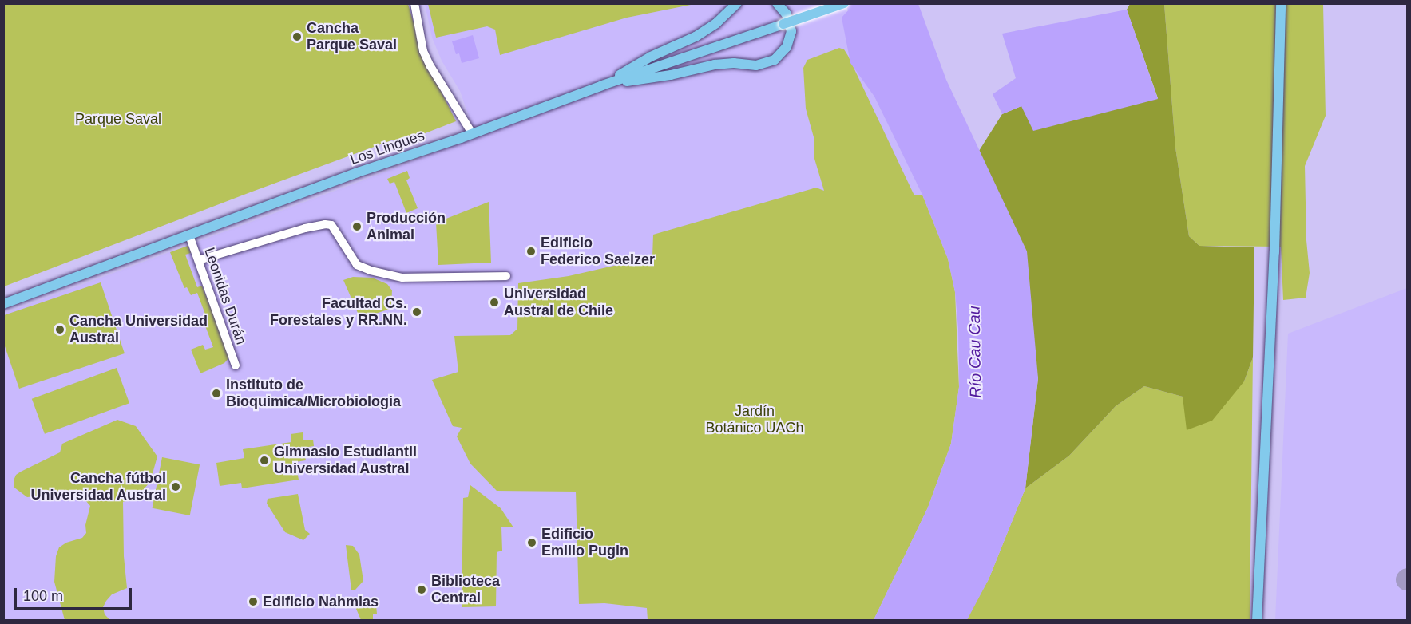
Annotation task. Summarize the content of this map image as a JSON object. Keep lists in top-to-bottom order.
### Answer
{
  "streets": {
    "main road": ["Los Lingues"],
    "street": ["Leonidas Durán"]
  },
  "crossings": [
    ["Los Lingues", "Leonidas Durán"]
  ],
  "water": ["Río Cau Cau"],
  "parks": ["Parque Saval", "Jardín Botánico UACh"],
  "places": [
    "Cancha Parque Saval",
    "Producción Animal",
    "Edificio Federico Saelzer",
    "Universidad Austral de Chile",
    "Facultad Cs. Forestales y RR.NN.",
    "Cancha Universidad Austral",
    "Instituto de Bioquimica/Microbiologia",
    "Gimnasio Estudiantil Universidad Austral",
    "Cancha fútbol Universidad Austral",
    "Edificio Emilio Pugin",
    "Biblioteca Central",
    "Edificio Nahmias"
  ],
  "scale_bar": "100 m"
}
